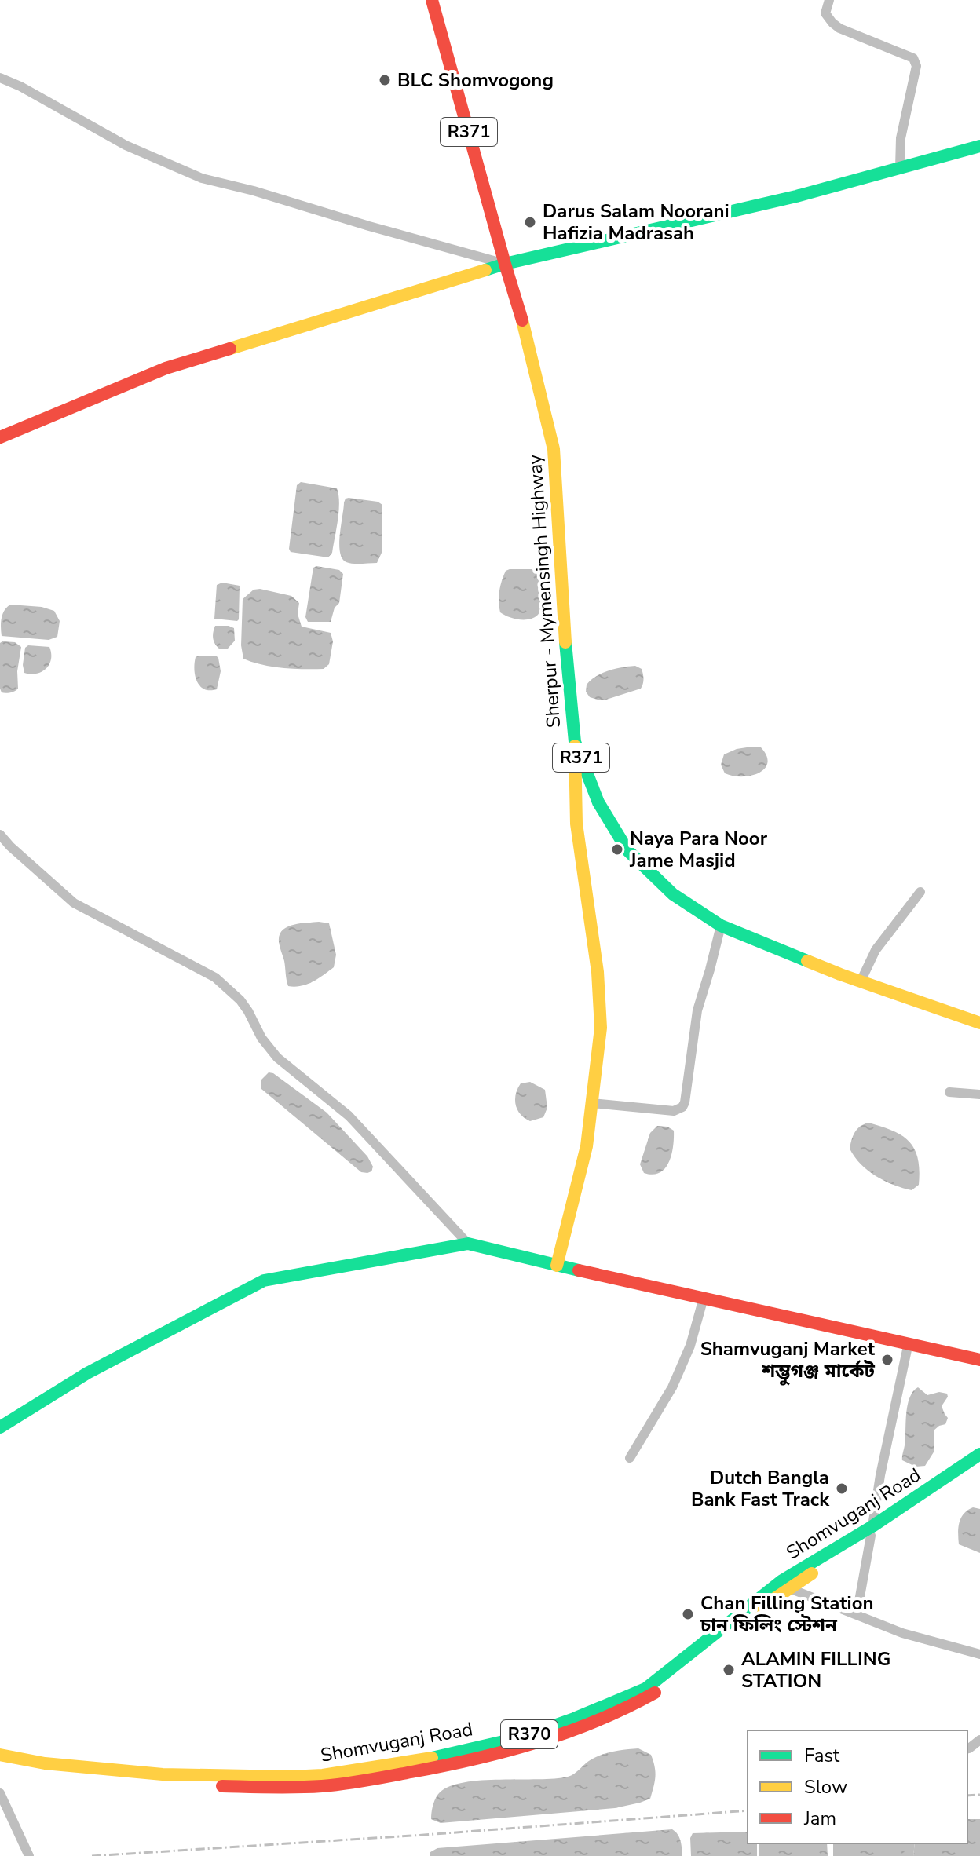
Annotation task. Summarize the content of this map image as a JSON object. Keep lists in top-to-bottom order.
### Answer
{
  "streets": {
    "main road": [
      "R371",
      "Sherpur - Mymensingh Highway",
      "Shomvuganj Road",
      "R370"
    ]
  },
  "crossings": [
    ["R371", "Sherpur - Mymensingh Highway"]
  ],
  "places": [
    "BLC Shomvogong",
    "Darus Salam Noorani Hafizia Madrasah",
    "Naya Para Noor Jame Masjid",
    "Shamvuganj Market শম্ভুগঞ্জ মার্কেট",
    "Dutch Bangla Bank Fast Track",
    "Chan Filling Station চান ফিলিং স্টেশন",
    "ALAMIN FILLING STATION"
  ],
  "legend": ["Fast", "Slow", "Jam"]
}
